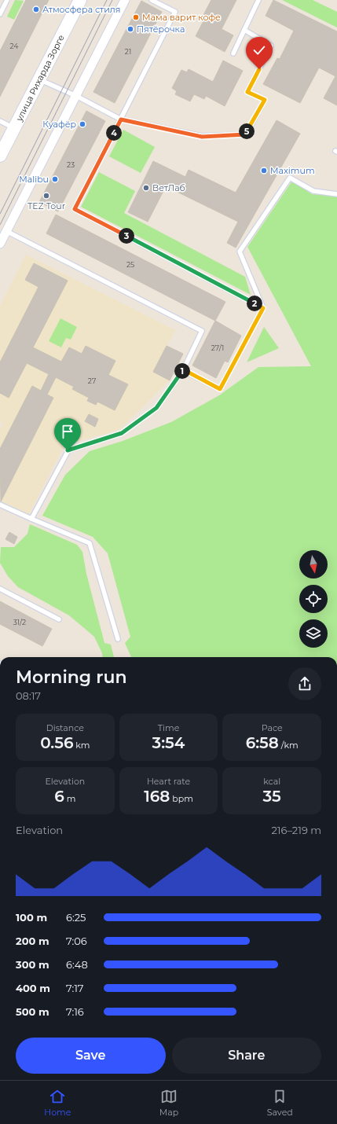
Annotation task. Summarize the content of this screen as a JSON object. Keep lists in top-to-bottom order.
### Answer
{
  "streets": {
    "main road": ["улица Рихарда Зорге"]
  },
  "places": [
    "Атмосфера стиля",
    "Мама варит кофе",
    "Пятёрочка",
    "Куафёр",
    "Maximum",
    "Malibu",
    "ВетЛаб",
    "TEZ Tour"
  ],
  "house_numbers": [
    "24",
    "21",
    "23",
    "25",
    "27/1",
    "27",
    "31/2"
  ],
  "north": "bottom",
  "page": {
    "pins": [
      "5",
      "4",
      "3",
      "2",
      "1"
    ],
    "heading": ["Morning run", "08:17"],
    "stats": [
      ["Distance", "0.56 km"],
      ["Time", "3:54"],
      ["Pace", "6:58 /km"],
      ["Elevation", "6 m"],
      ["Heart rate", "168 bpm"],
      ["kcal", "35"]
    ],
    "chart": ["Elevation", "216–219 m"],
    "list": [
      {
        "name": "100 m",
        "note": "6:25"
      },
      {
        "name": "200 m",
        "note": "7:06"
      },
      {
        "name": "300 m",
        "note": "6:48"
      },
      {
        "name": "400 m",
        "note": "7:17"
      },
      {
        "name": "500 m",
        "note": "7:16"
      }
    ],
    "buttons": ["Save", "Share"],
    "tabs": ["Home", "Map", "Saved"]
  }
}
